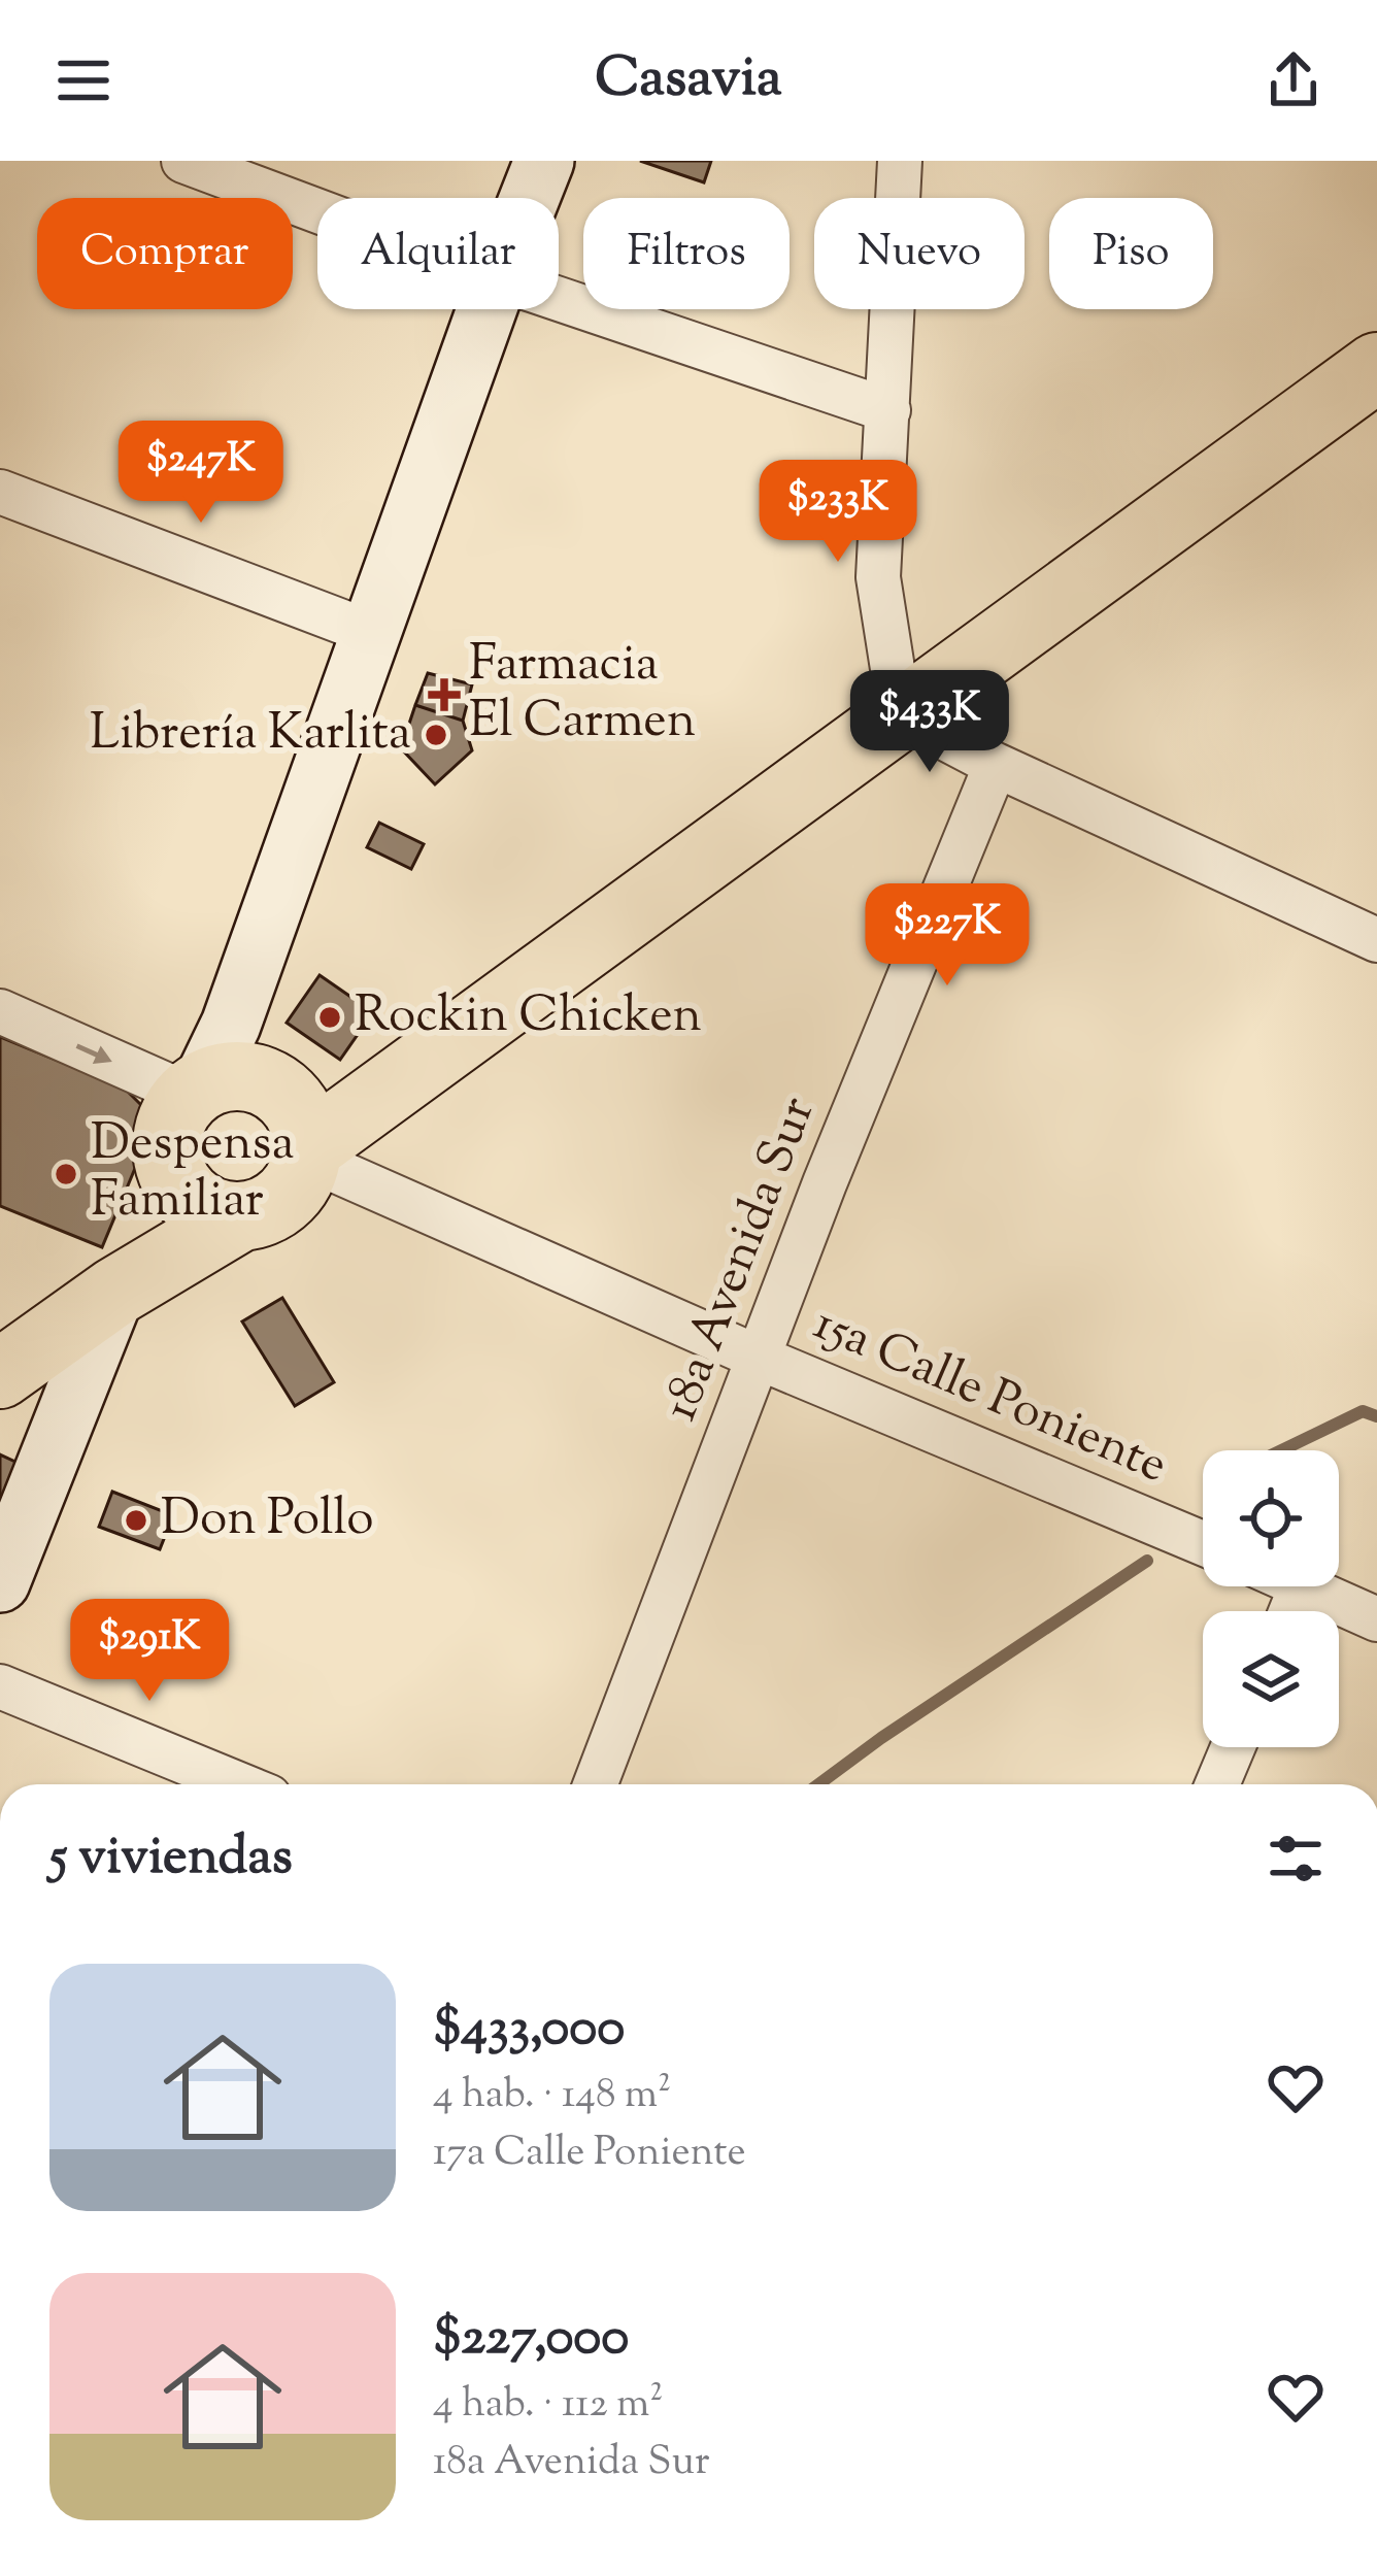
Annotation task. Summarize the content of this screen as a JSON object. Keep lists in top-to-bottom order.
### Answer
{
  "streets": {
    "street": ["18a Avenida Sur", "15a Calle Poniente"]
  },
  "crossings": [
    ["18a Avenida Sur", "15a Calle Poniente"]
  ],
  "places": {
    "health": ["Farmacia El Carmen"],
    "other": [
      "Librería Karlita",
      "Rockin Chicken",
      "Despensa Familiar",
      "Don Pollo"
    ]
  },
  "page": {
    "header": "Casavia",
    "chip": [
      "Comprar",
      "Alquilar",
      "Filtros",
      "Nuevo",
      "Piso"
    ],
    "price": [
      "$247K",
      "$233K",
      "$433K",
      "$227K",
      "$291K"
    ],
    "heading": "5 viviendas",
    "list": [
      {
        "name": "$433,000",
        "note": "4 hab. · 148 m² · 17a Calle Poniente"
      },
      {
        "name": "$227,000",
        "note": "4 hab. · 112 m² · 18a Avenida Sur"
      }
    ]
  }
}
